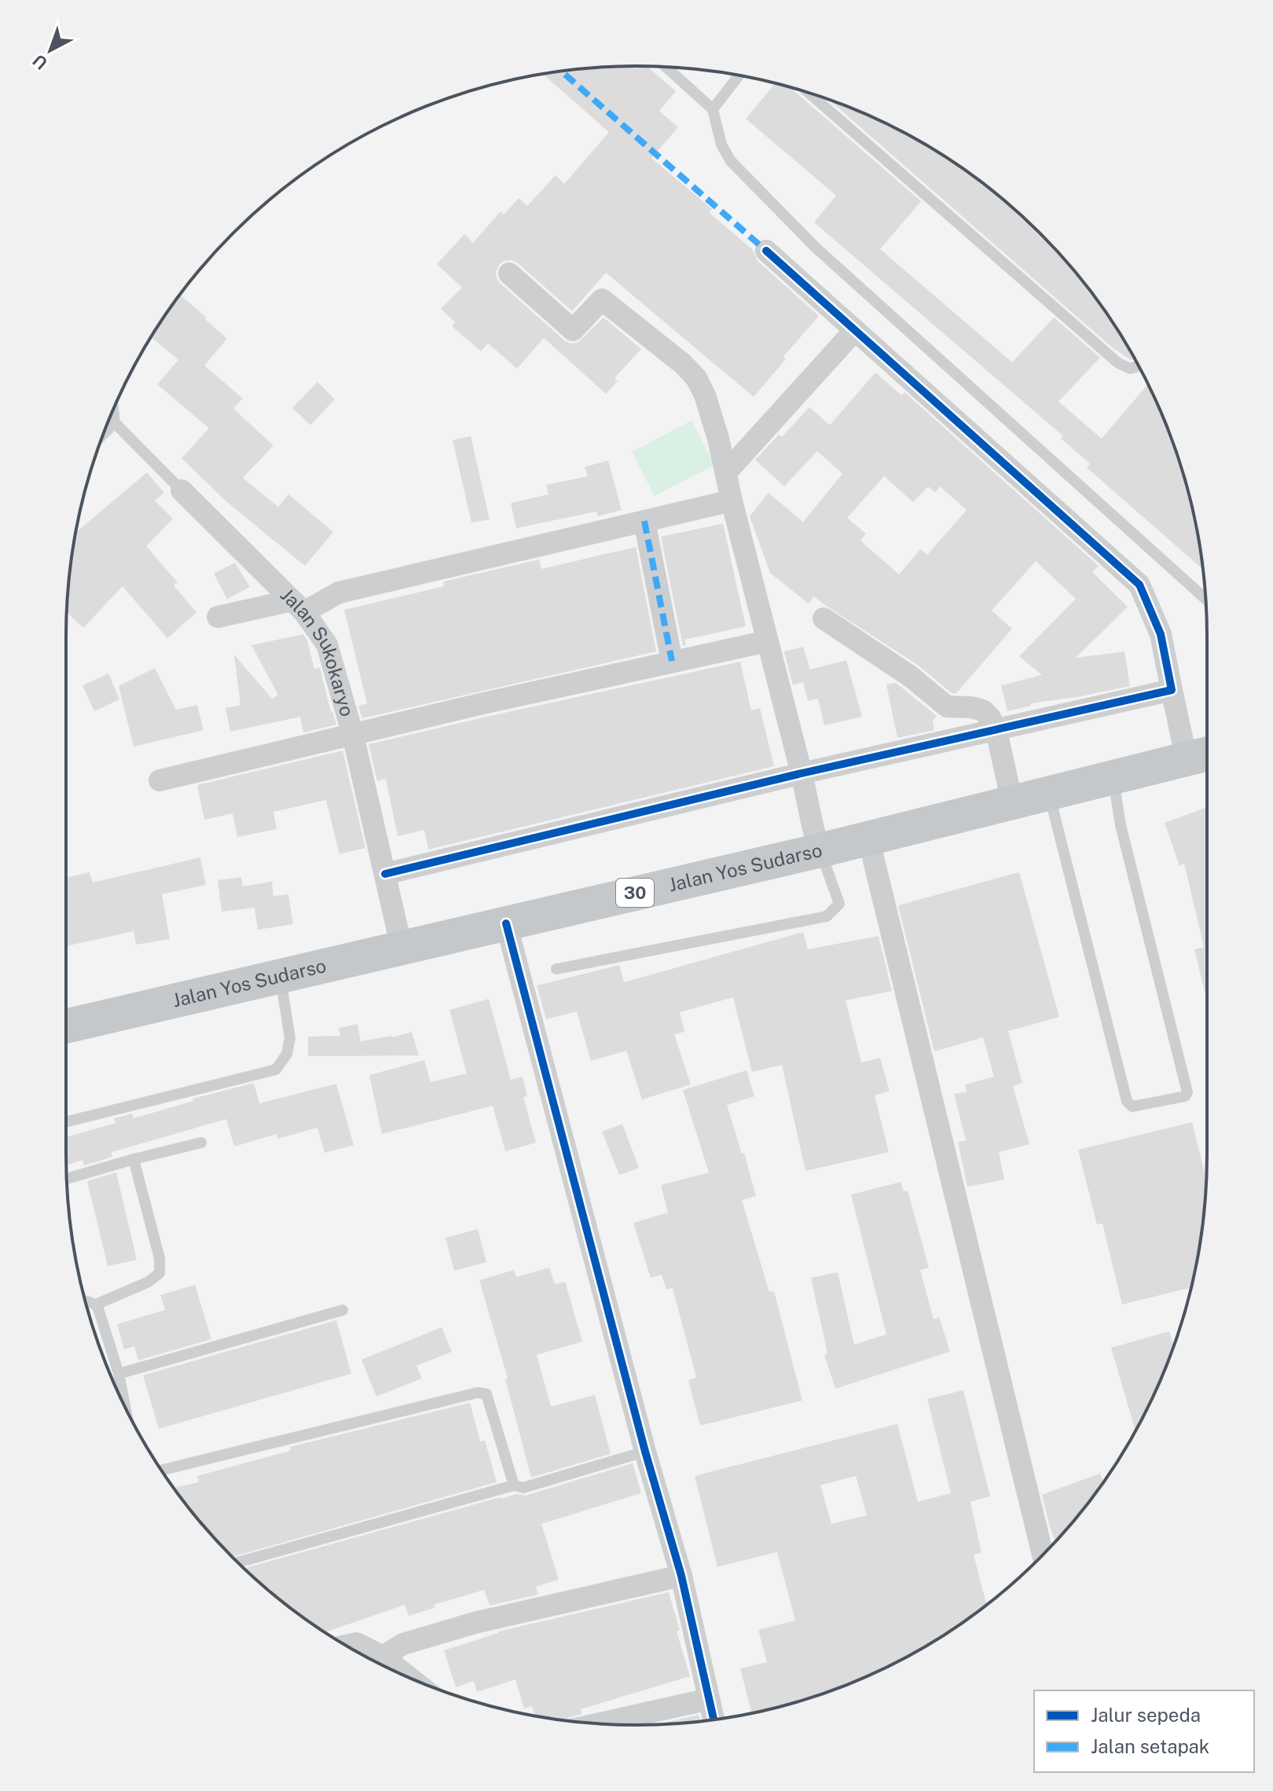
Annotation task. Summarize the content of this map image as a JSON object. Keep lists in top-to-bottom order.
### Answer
{
  "streets": {
    "highway": ["Jalan Yos Sudarso", "30"],
    "street": ["Jalan Sukokaryo"]
  },
  "crossings": [
    ["Jalan Sukokaryo", "Jalan Yos Sudarso"]
  ],
  "legend": ["Jalur sepeda", "Jalan setapak"],
  "north": "bottom left"
}
